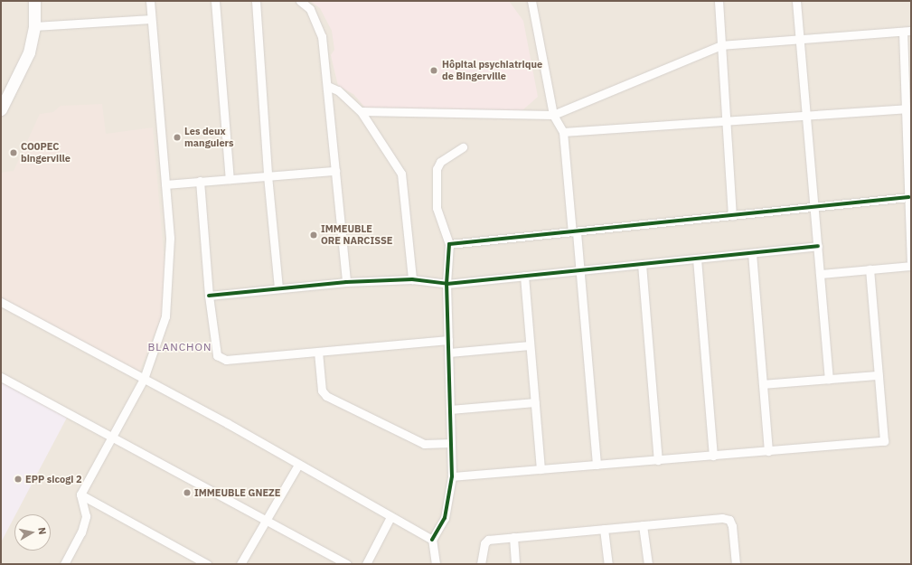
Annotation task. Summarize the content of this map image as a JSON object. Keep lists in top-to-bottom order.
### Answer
{
  "districts": ["BLANCHON"],
  "places": [
    "Hôpital psychiatrique de Bingerville",
    "Les deux manguiers",
    "CO0PEC bingerville",
    "IMMEUBLE ORE NARCISSE",
    "EPP sicogi 2",
    "IMMEUBLE GNEZE"
  ],
  "north": "right"
}
